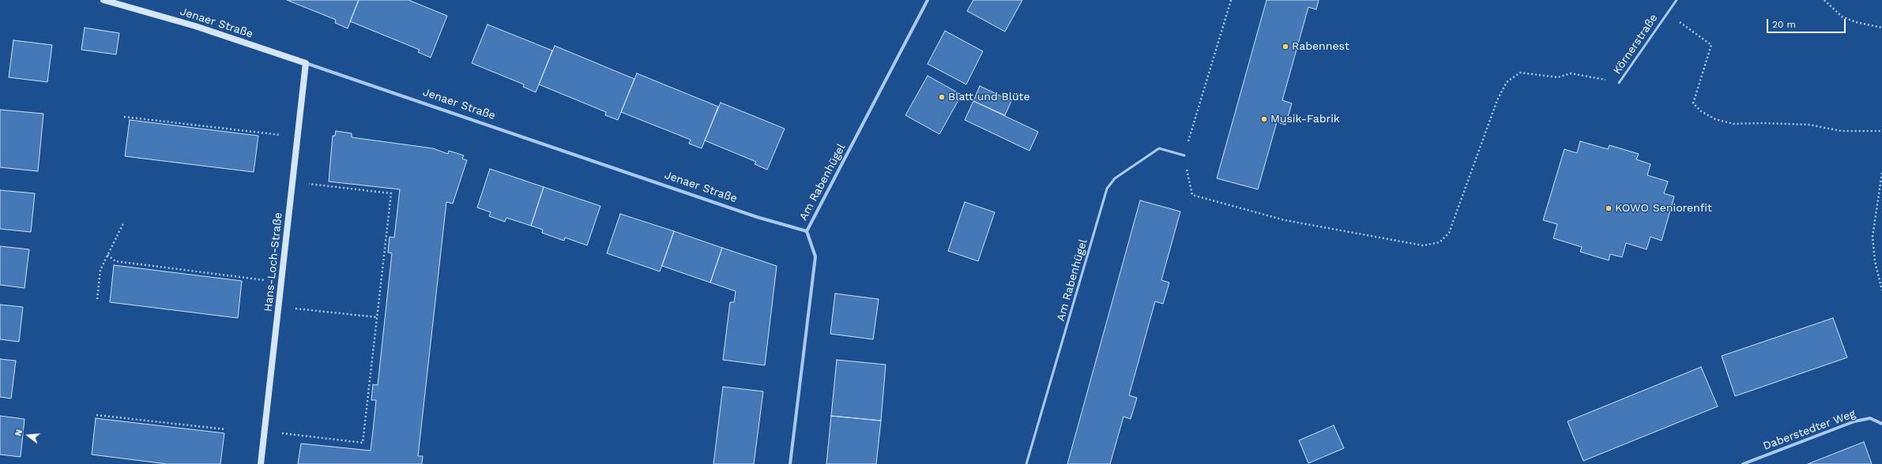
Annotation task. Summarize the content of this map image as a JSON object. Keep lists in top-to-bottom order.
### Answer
{
  "streets": {
    "street": [
      "Jenaer Straße",
      "Am Rabenhügel",
      "Hans-Loch-Straße",
      "Daberstedter Weg"
    ],
    "lane": ["Körnerstraße"]
  },
  "crossings": [
    ["Jenaer Straße", "Am Rabenhügel"],
    ["Jenaer Straße", "Hans-Loch-Straße"]
  ],
  "places": [
    "Rabennest",
    "Blatt und Blüte",
    "Musik-Fabrik",
    "KOWO Seniorenfit"
  ],
  "scale_bar": "20 m",
  "north": "left"
}
